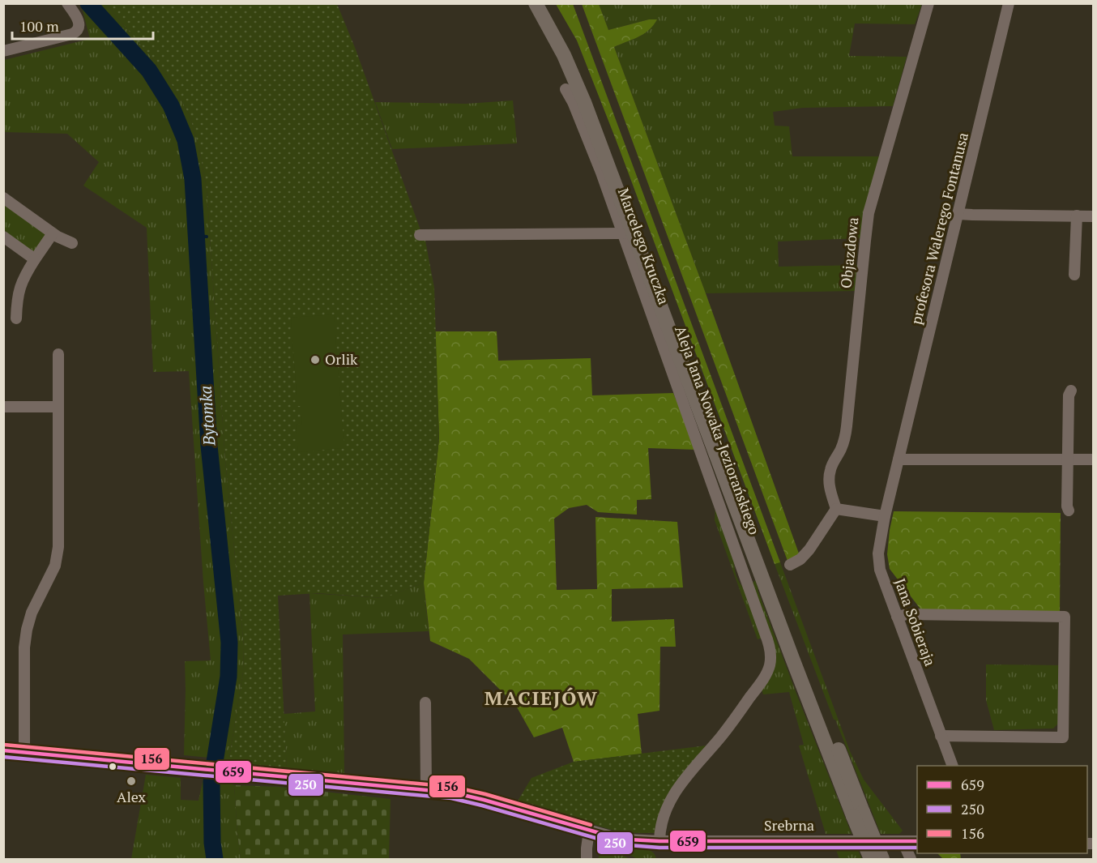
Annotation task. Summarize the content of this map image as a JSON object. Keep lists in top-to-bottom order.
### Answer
{
  "streets": {
    "main road": ["Aleja Jana Nowaka-Jeziorańskiego"],
    "street": [
      "profesora Walerego Fontanusa",
      "Marcelego Kruczka",
      "Objazdowa",
      "Jana Sobieraja",
      "Srebrna"
    ]
  },
  "crossings": [
    ["profesora Walerego Fontanusa", "Jana Sobieraja"],
    ["Marcelego Kruczka", "Srebrna"]
  ],
  "districts": ["MACIEJÓW"],
  "water": ["Bytomka"],
  "places": ["Orlik", "Alex"],
  "lines": ["transit line 156", "transit line 659", "transit line 250"],
  "legend": ["659", "250", "156"],
  "scale_bar": "100 m"
}
